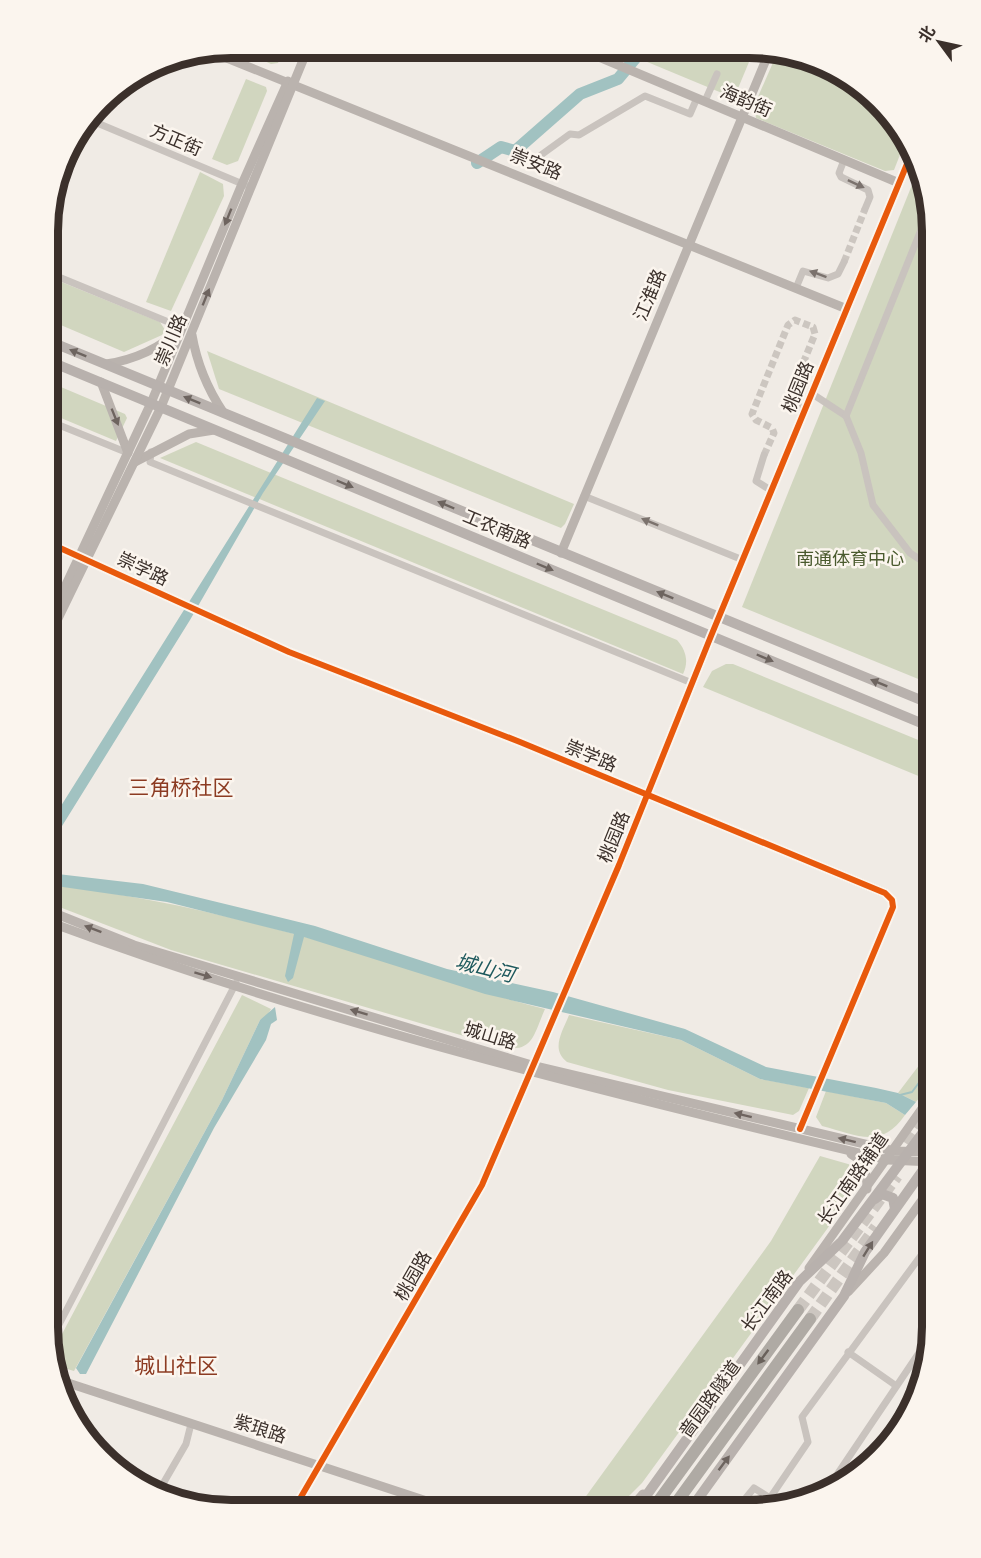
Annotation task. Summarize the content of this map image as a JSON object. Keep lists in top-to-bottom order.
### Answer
{
  "streets": {
    "highway": ["啬园路隧道"],
    "main road": ["工农南路", "长江南路"],
    "street": [
      "海韵街",
      "方正街",
      "崇安路",
      "江淮路",
      "崇川路",
      "桃园路",
      "崇学路",
      "城山路",
      "长江南路辅道",
      "紫琅路"
    ]
  },
  "crossings": [
    ["海韵街", "江淮路"],
    ["海韵街", "桃园路"],
    ["方正街", "崇川路"],
    ["崇安路", "江淮路"],
    ["崇安路", "崇川路"],
    ["崇安路", "桃园路"],
    ["江淮路", "工农南路"],
    ["崇川路", "工农南路"],
    ["崇川路", "崇学路"],
    ["桃园路", "工农南路"],
    ["桃园路", "崇学路"],
    ["桃园路", "城山路"],
    ["桃园路", "紫琅路"],
    ["崇学路", "城山路"],
    ["城山路", "长江南路辅道"],
    ["城山路", "长江南路"],
    ["长江南路辅道", "长江南路"]
  ],
  "districts": ["三角桥社区", "城山社区"],
  "water": ["城山河"],
  "parks": ["南通体育中心"],
  "north": "top left"
}
